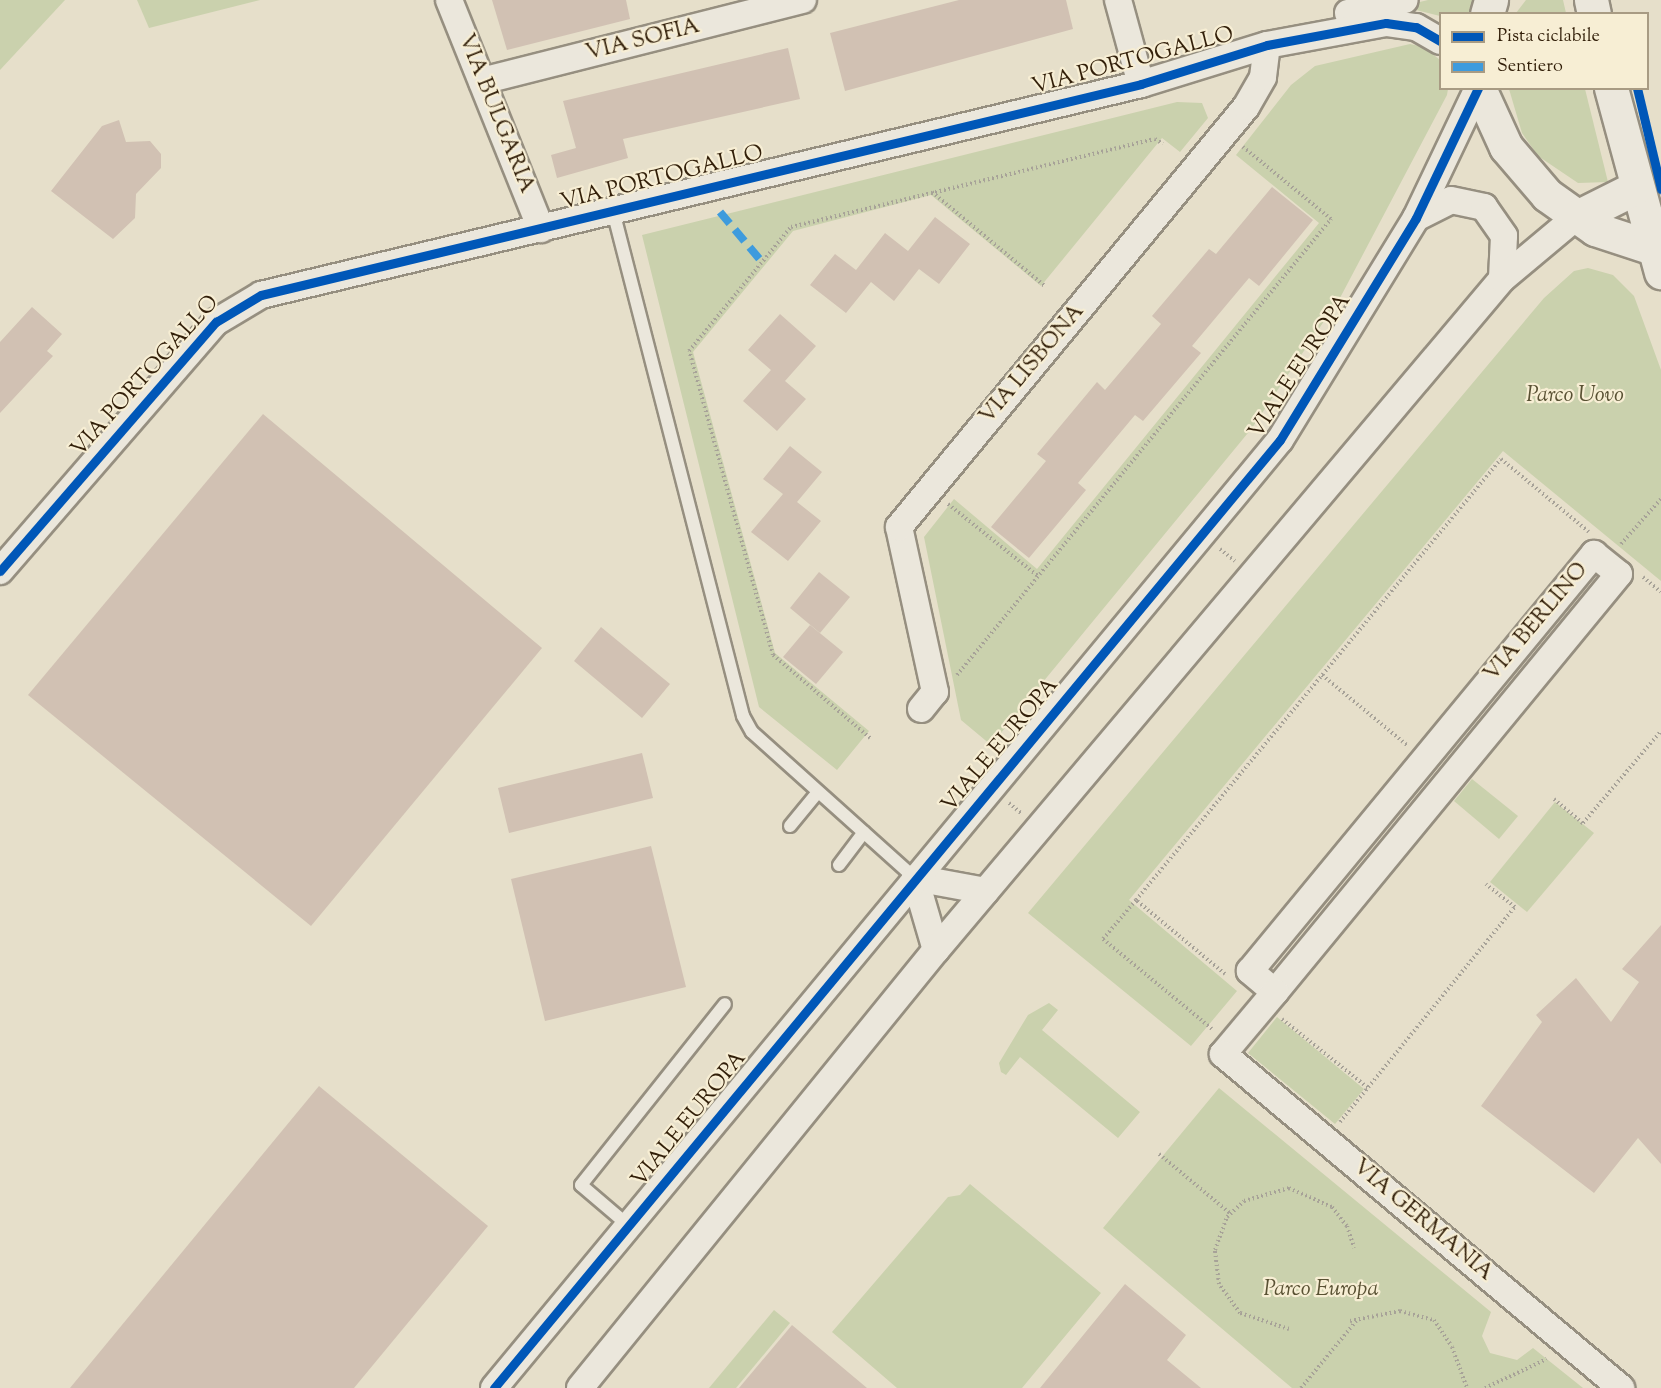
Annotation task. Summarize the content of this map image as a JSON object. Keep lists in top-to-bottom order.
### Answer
{
  "streets": {
    "street": [
      "VIA SOFIA",
      "VIA PORTOGALLO",
      "VIA BULGARIA",
      "VIA LISBONA",
      "VIALE EUROPA",
      "VIA BERLINO",
      "VIA GERMANIA"
    ]
  },
  "crossings": [
    ["VIA SOFIA", "VIA BULGARIA"],
    ["VIA PORTOGALLO", "VIA BULGARIA"],
    ["VIA PORTOGALLO", "VIA LISBONA"],
    ["VIA BERLINO", "VIA GERMANIA"]
  ],
  "parks": ["Parco Uovo", "Parco Europa"],
  "legend": ["Pista ciclabile", "Sentiero"]
}
